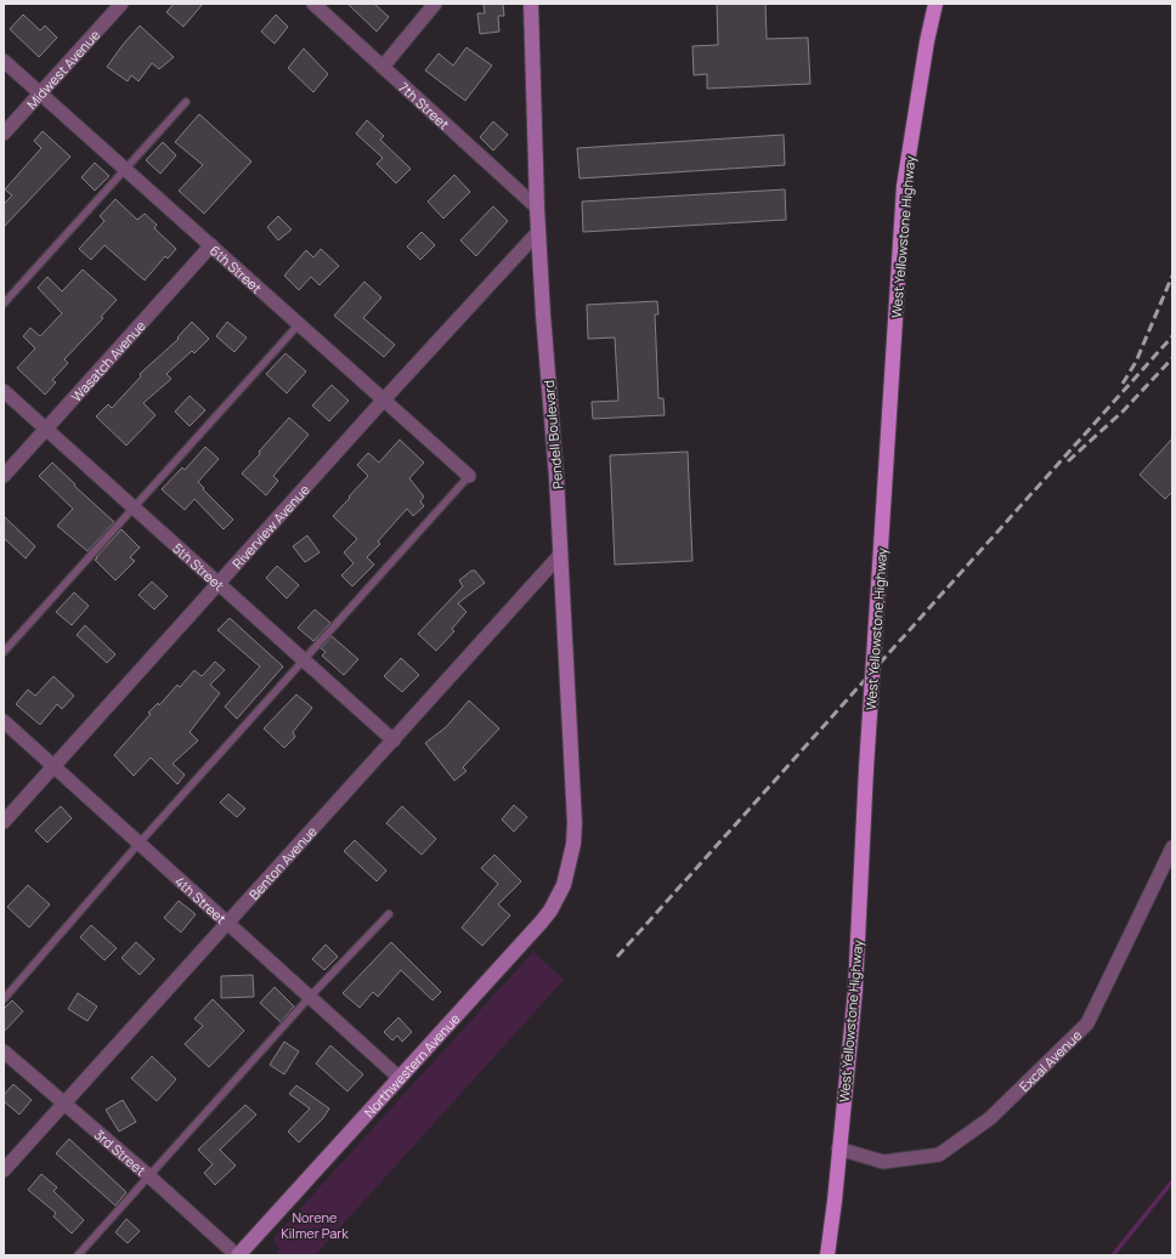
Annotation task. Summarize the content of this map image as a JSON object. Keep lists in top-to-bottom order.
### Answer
{
  "streets": {
    "main road": ["West Yellowstone Highway"],
    "street": [
      "Midwest Avenue",
      "7th Street",
      "6th Street",
      "Wasatch Avenue",
      "Pendell Boulevard",
      "Riverview Avenue",
      "5th Street",
      "Benton Avenue",
      "4th Street",
      "Excal Avenue",
      "Northwestern Avenue",
      "3rd Street"
    ]
  },
  "crossings": [
    ["Midwest Avenue", "6th Street"],
    ["7th Street", "Pendell Boulevard"],
    ["West Yellowstone Highway", "Excal Avenue"],
    ["6th Street", "Wasatch Avenue"],
    ["6th Street", "Riverview Avenue"],
    ["Wasatch Avenue", "5th Street"],
    ["Pendell Boulevard", "Riverview Avenue"],
    ["Pendell Boulevard", "Benton Avenue"],
    ["Pendell Boulevard", "Northwestern Avenue"],
    ["Riverview Avenue", "5th Street"],
    ["Riverview Avenue", "4th Street"],
    ["5th Street", "Benton Avenue"],
    ["Benton Avenue", "4th Street"],
    ["Benton Avenue", "3rd Street"],
    ["4th Street", "Northwestern Avenue"],
    ["Northwestern Avenue", "3rd Street"]
  ],
  "parks": ["Norene Kilmer Park"]
}
